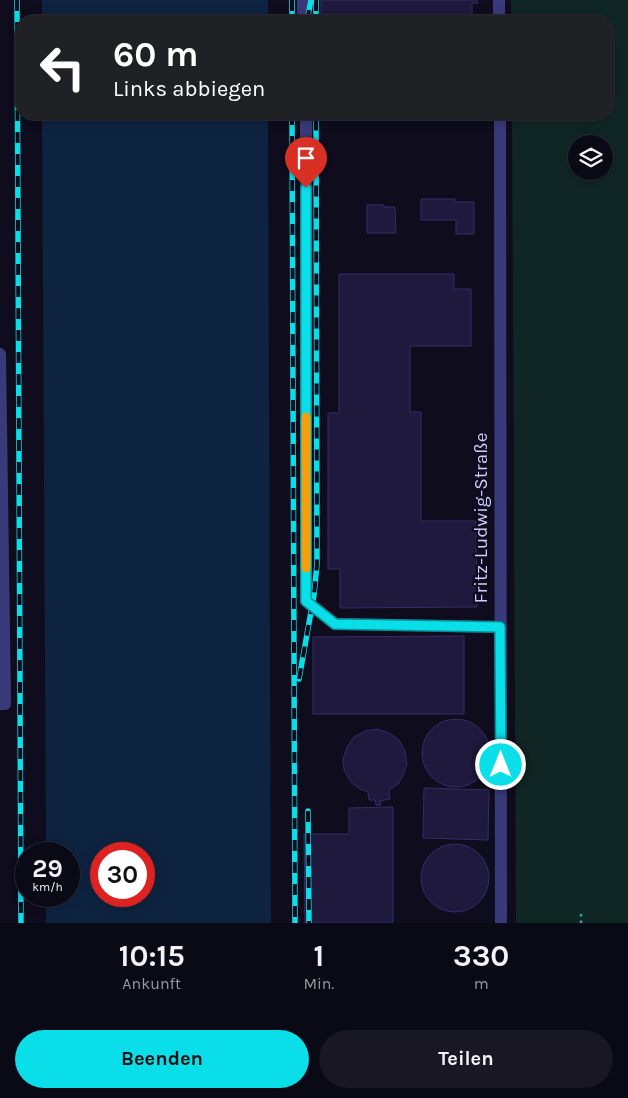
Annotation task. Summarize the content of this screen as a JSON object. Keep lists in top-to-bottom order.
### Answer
{
  "streets": {
    "street": ["Fritz-Ludwig-Straße"]
  },
  "page": {
    "turn": ["60 m", "Links abbiegen"],
    "speed": "29 km/h",
    "limit": "30",
    "eta": [
      "10:15",
      "Ankunft",
      "1",
      "Min.",
      "330",
      "m"
    ],
    "buttons": ["Beenden", "Teilen"]
  }
}
